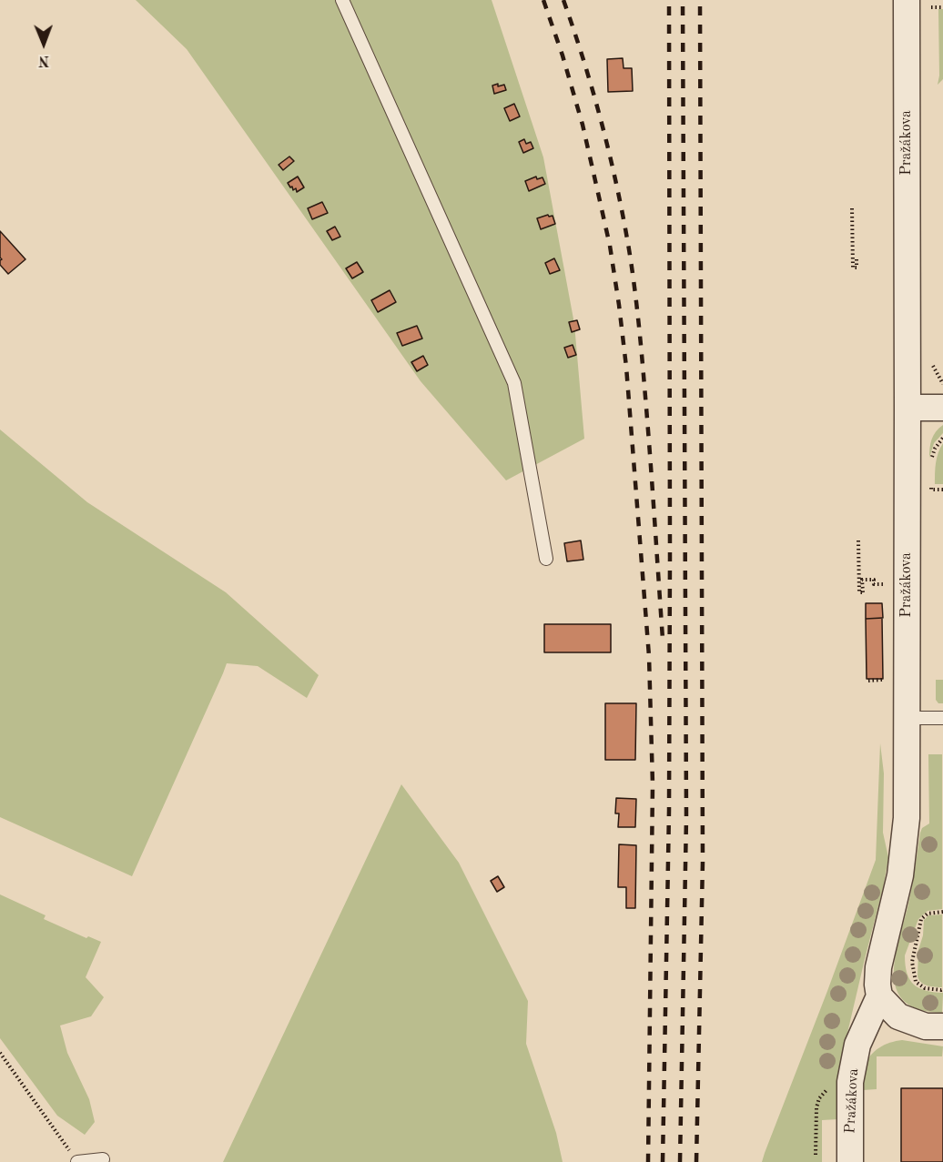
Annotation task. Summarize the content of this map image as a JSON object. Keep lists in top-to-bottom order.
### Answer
{
  "streets": {
    "street": ["Pražákova"]
  },
  "north": "bottom"
}
